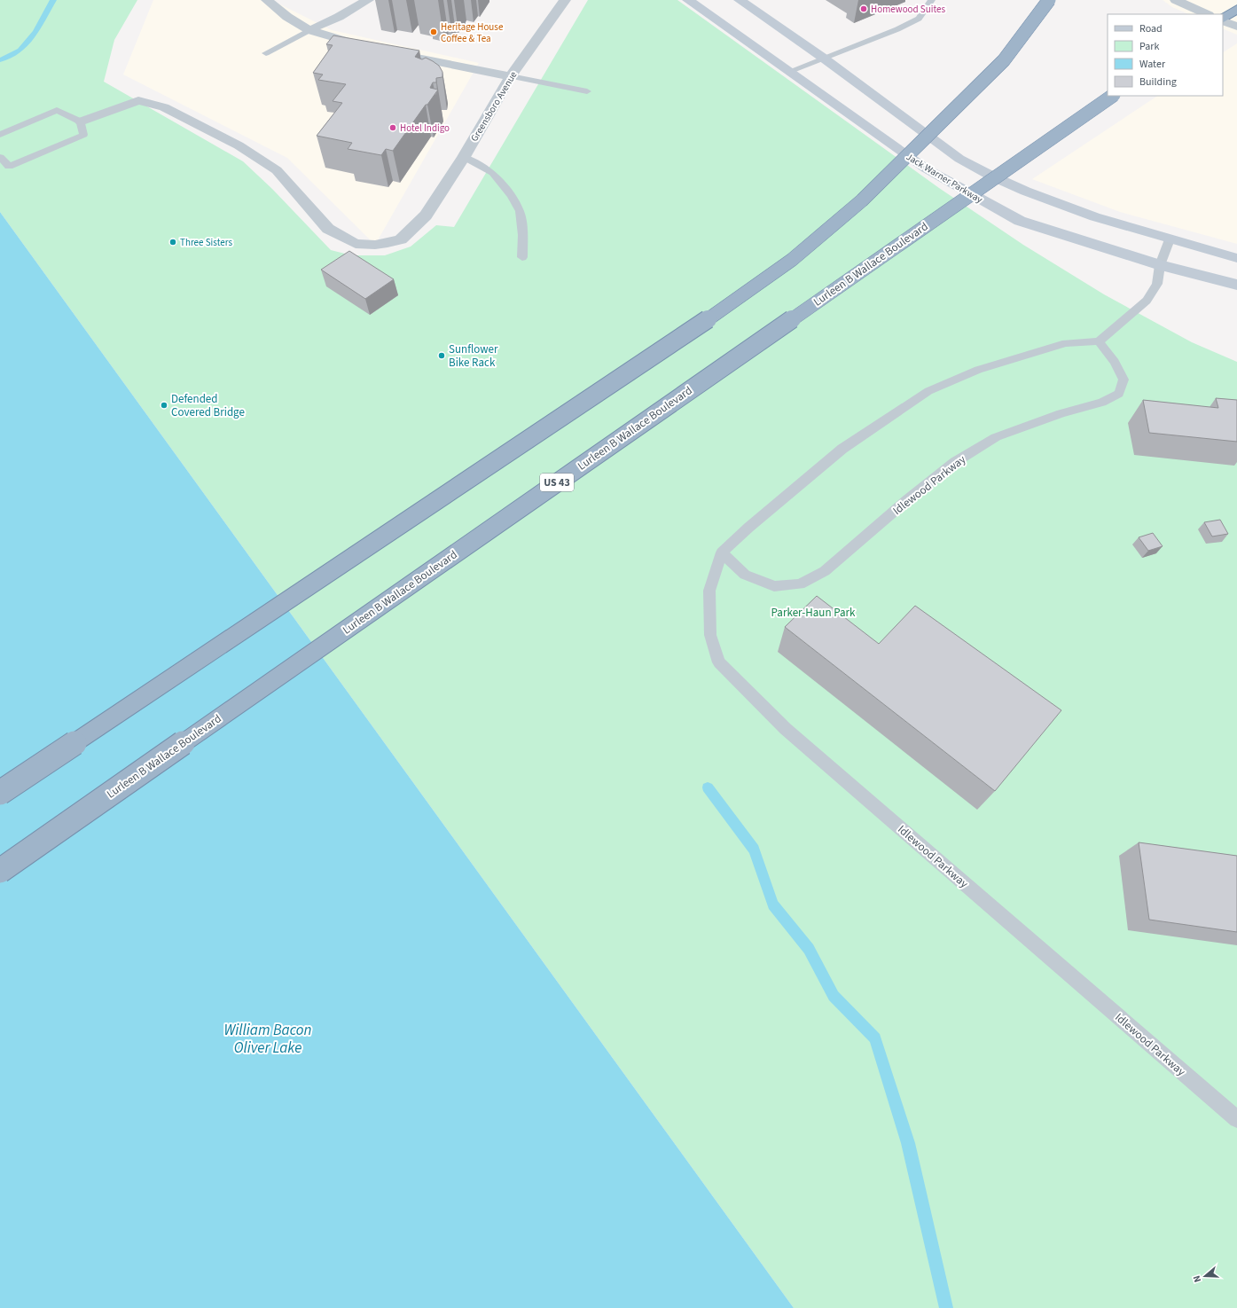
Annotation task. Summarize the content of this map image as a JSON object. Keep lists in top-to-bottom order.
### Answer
{
  "streets": {
    "highway": ["Lurleen B Wallace Boulevard", "US 43"],
    "main road": ["Jack Warner Parkway"],
    "street": ["Greensboro Avenue"],
    "lane": ["Idlewood Parkway"]
  },
  "water": ["William Bacon Oliver Lake"],
  "parks": ["Parker-Haun Park"],
  "places": [
    "Homewood Suites",
    "Heritage House Coffee & Tea",
    "Hotel Indigo",
    "Three Sisters",
    "Sunflower Bike Rack",
    "Defended Covered Bridge"
  ],
  "legend": [
    "Road",
    "Park",
    "Water",
    "Building"
  ],
  "north": "left"
}
